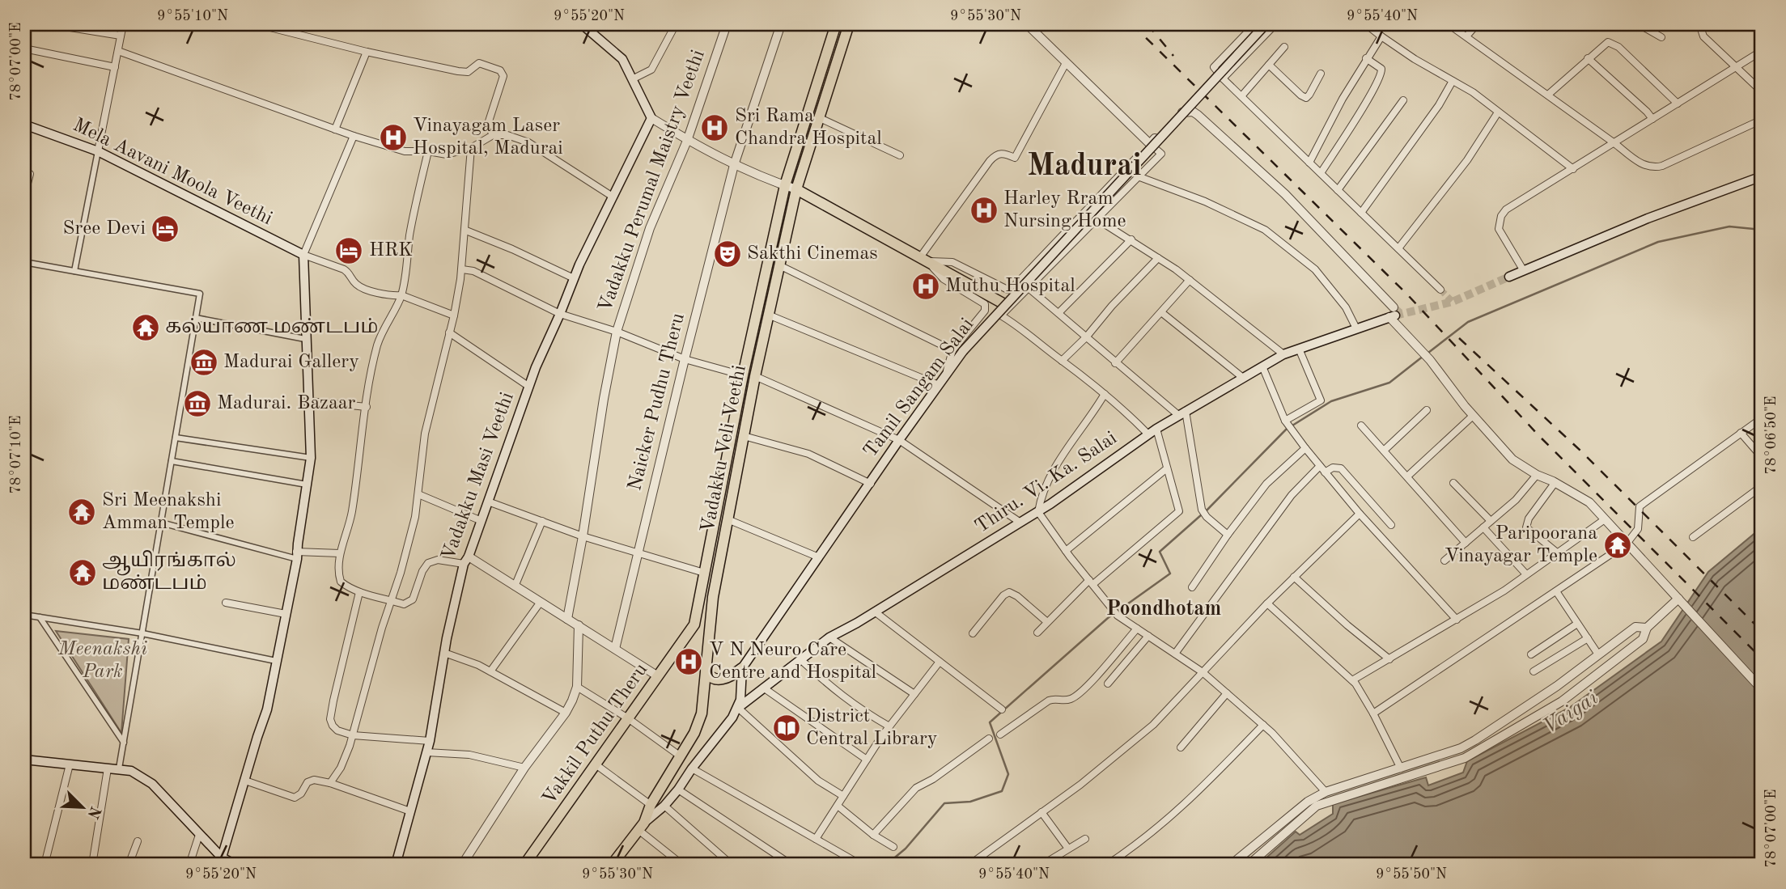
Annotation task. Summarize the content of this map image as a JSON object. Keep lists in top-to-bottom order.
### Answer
{
  "streets": {
    "main road": [
      "Mela Aavani Moola Veethi",
      "Tamil Sangam Salai",
      "Vadakku Veli Veethi",
      "Vadakku Masi Veethi",
      "Thiru. Vi. Ka. Salai",
      "Vakkil Puthu Theru"
    ],
    "street": ["Vadakku Perumal Maistry Veethi", "Naicker Pudhu Theru"]
  },
  "crossings": [
    ["Vadakku Veli Veethi", "Vakkil Puthu Theru"]
  ],
  "districts": ["Madurai", "Poondhotam"],
  "water": ["Vaigai"],
  "parks": ["Meenakshi Park"],
  "places": {
    "hospital": [
      "Sri Rama Chandra Hospital",
      "Vinayagam Laser Hospital, Madurai",
      "Harley Rram Nursing Home",
      "Muthu Hospital",
      "V N Neuro Care Centre and Hospital"
    ],
    "hotel": ["Sree Devi", "HRK"],
    "theatre": ["Sakthi Cinemas"],
    "temple": [
      "கல்யாண மண்டபம்",
      "Sri Meenakshi Amman Temple",
      "Paripoorana Vinayagar Temple",
      "ஆயிரங்கால் மண்டபம்"
    ],
    "museum": ["Madurai Gallery", "Madurai. Bazaar"],
    "library": ["District Central Library"]
  },
  "north": "bottom right",
  "coordinates": [
    "9°55'10\"N",
    "9°55'20\"N",
    "9°55'30\"N",
    "9°55'40\"N",
    "78°07'00\"E",
    "78°06'50\"E",
    "78°07'10\"E",
    "9°55'50\"N"
  ]
}
